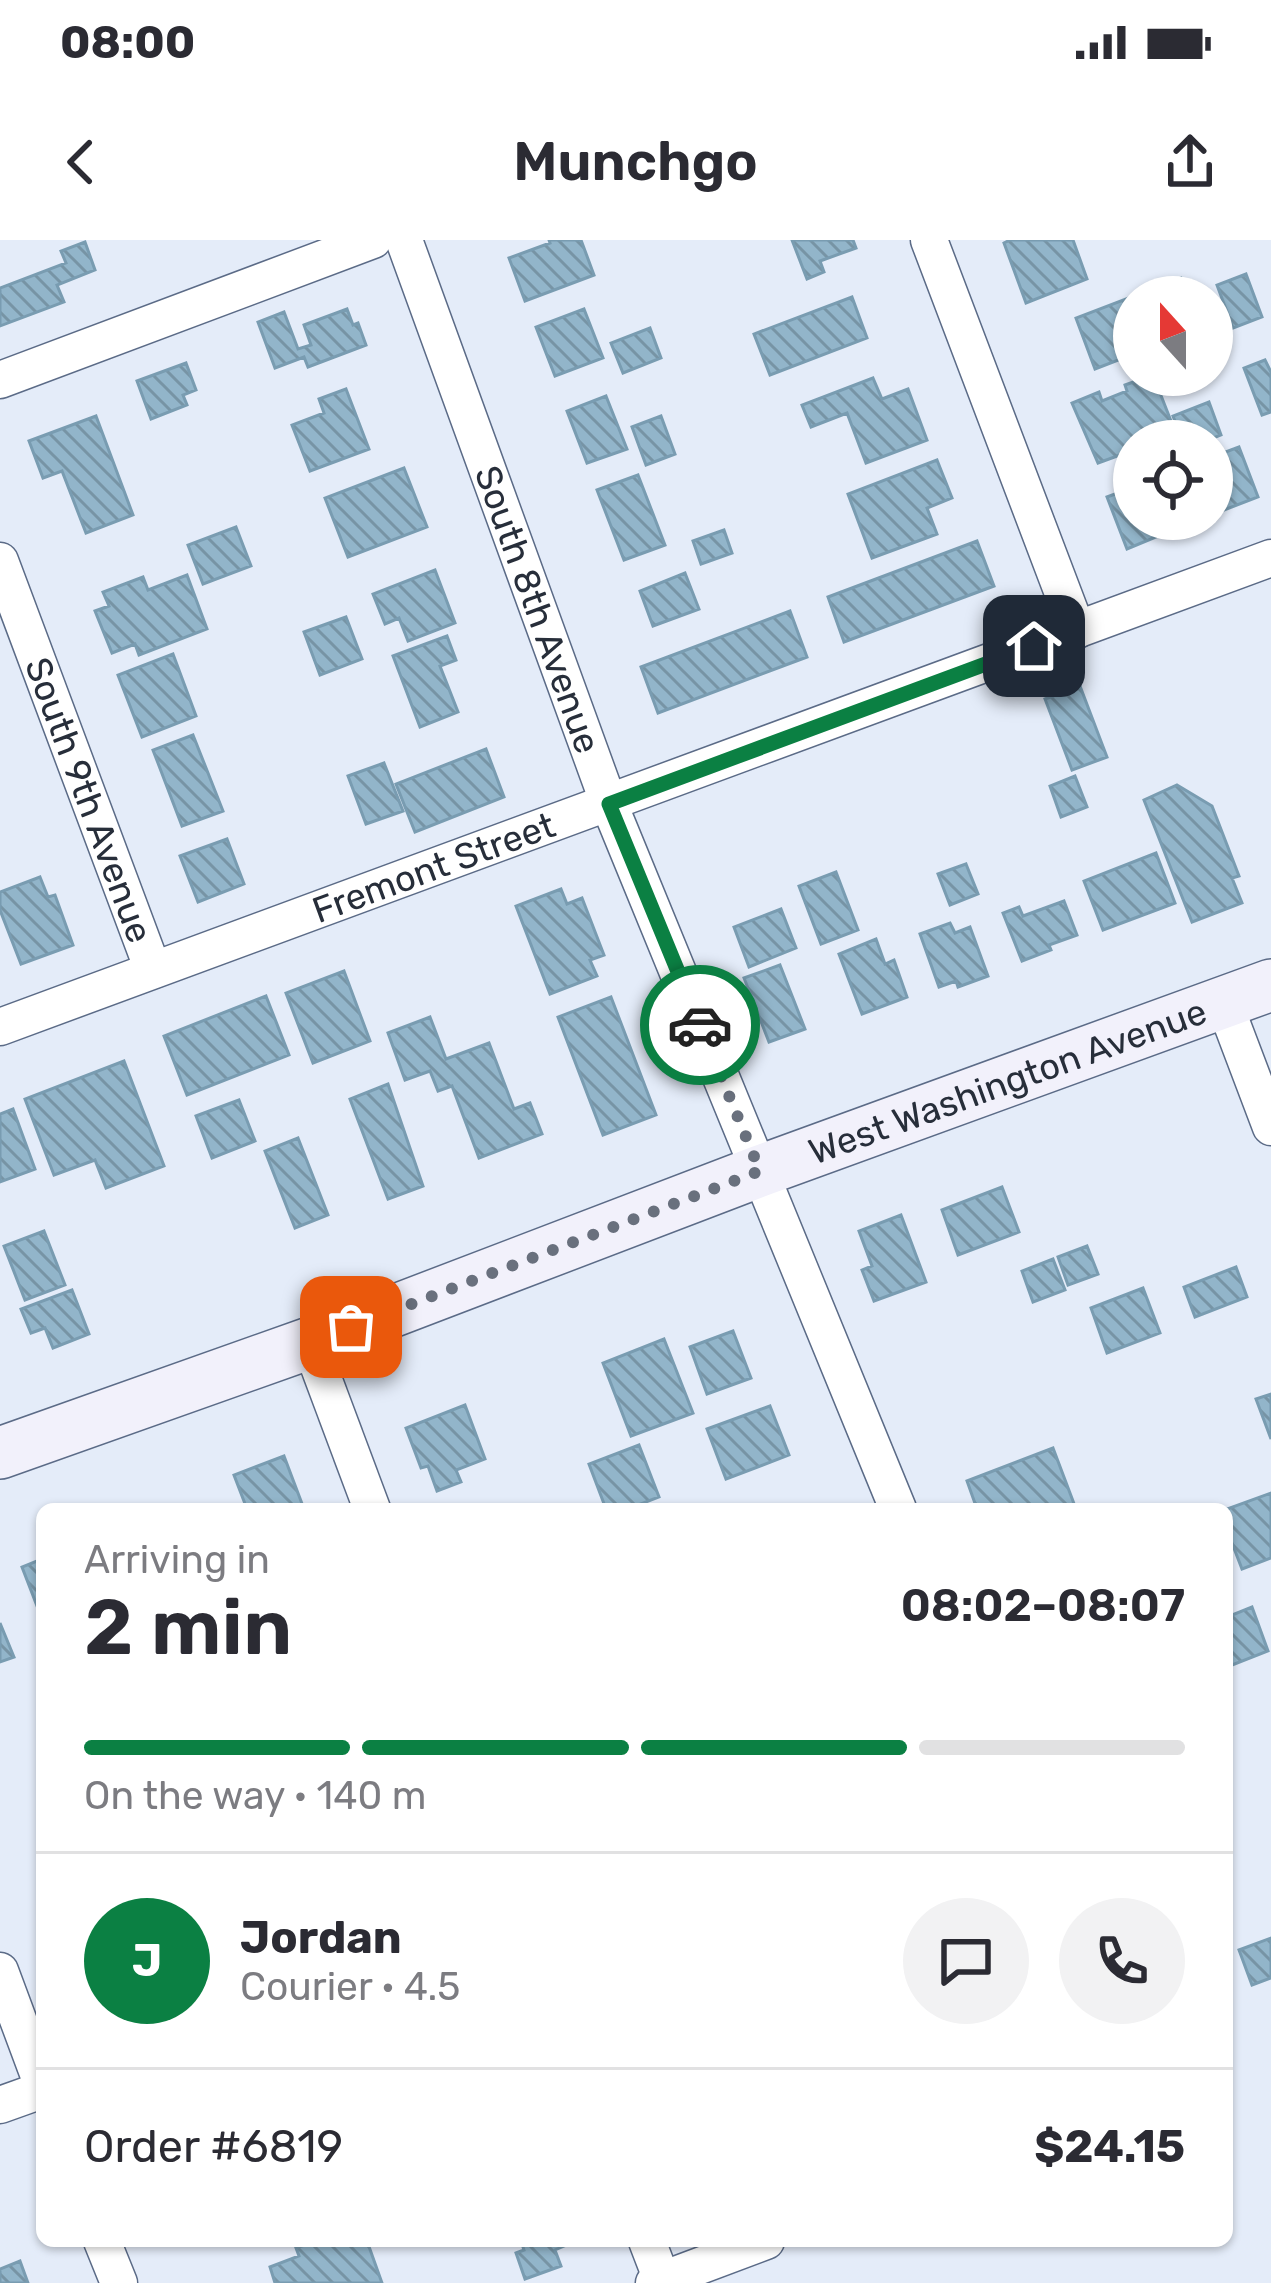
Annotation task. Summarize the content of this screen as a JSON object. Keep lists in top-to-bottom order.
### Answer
{
  "streets": {
    "main road": ["West Washington Avenue"],
    "street": ["South 8th Avenue", "South 9th Avenue", "Fremont Street"]
  },
  "crossings": [
    ["South 8th Avenue", "Fremont Street"],
    ["South 8th Avenue", "West Washington Avenue"],
    ["South 9th Avenue", "Fremont Street"]
  ],
  "north": "top",
  "page": {
    "status": "08:00",
    "header": "Munchgo",
    "heading": ["2 min", "Arriving in", "08:02–08:07"],
    "panel": [
      "Jordan",
      "Courier · 4.5",
      "Order #6819",
      "$24.15"
    ],
    "bar": "On the way · 140 m",
    "round": "J"
  }
}
